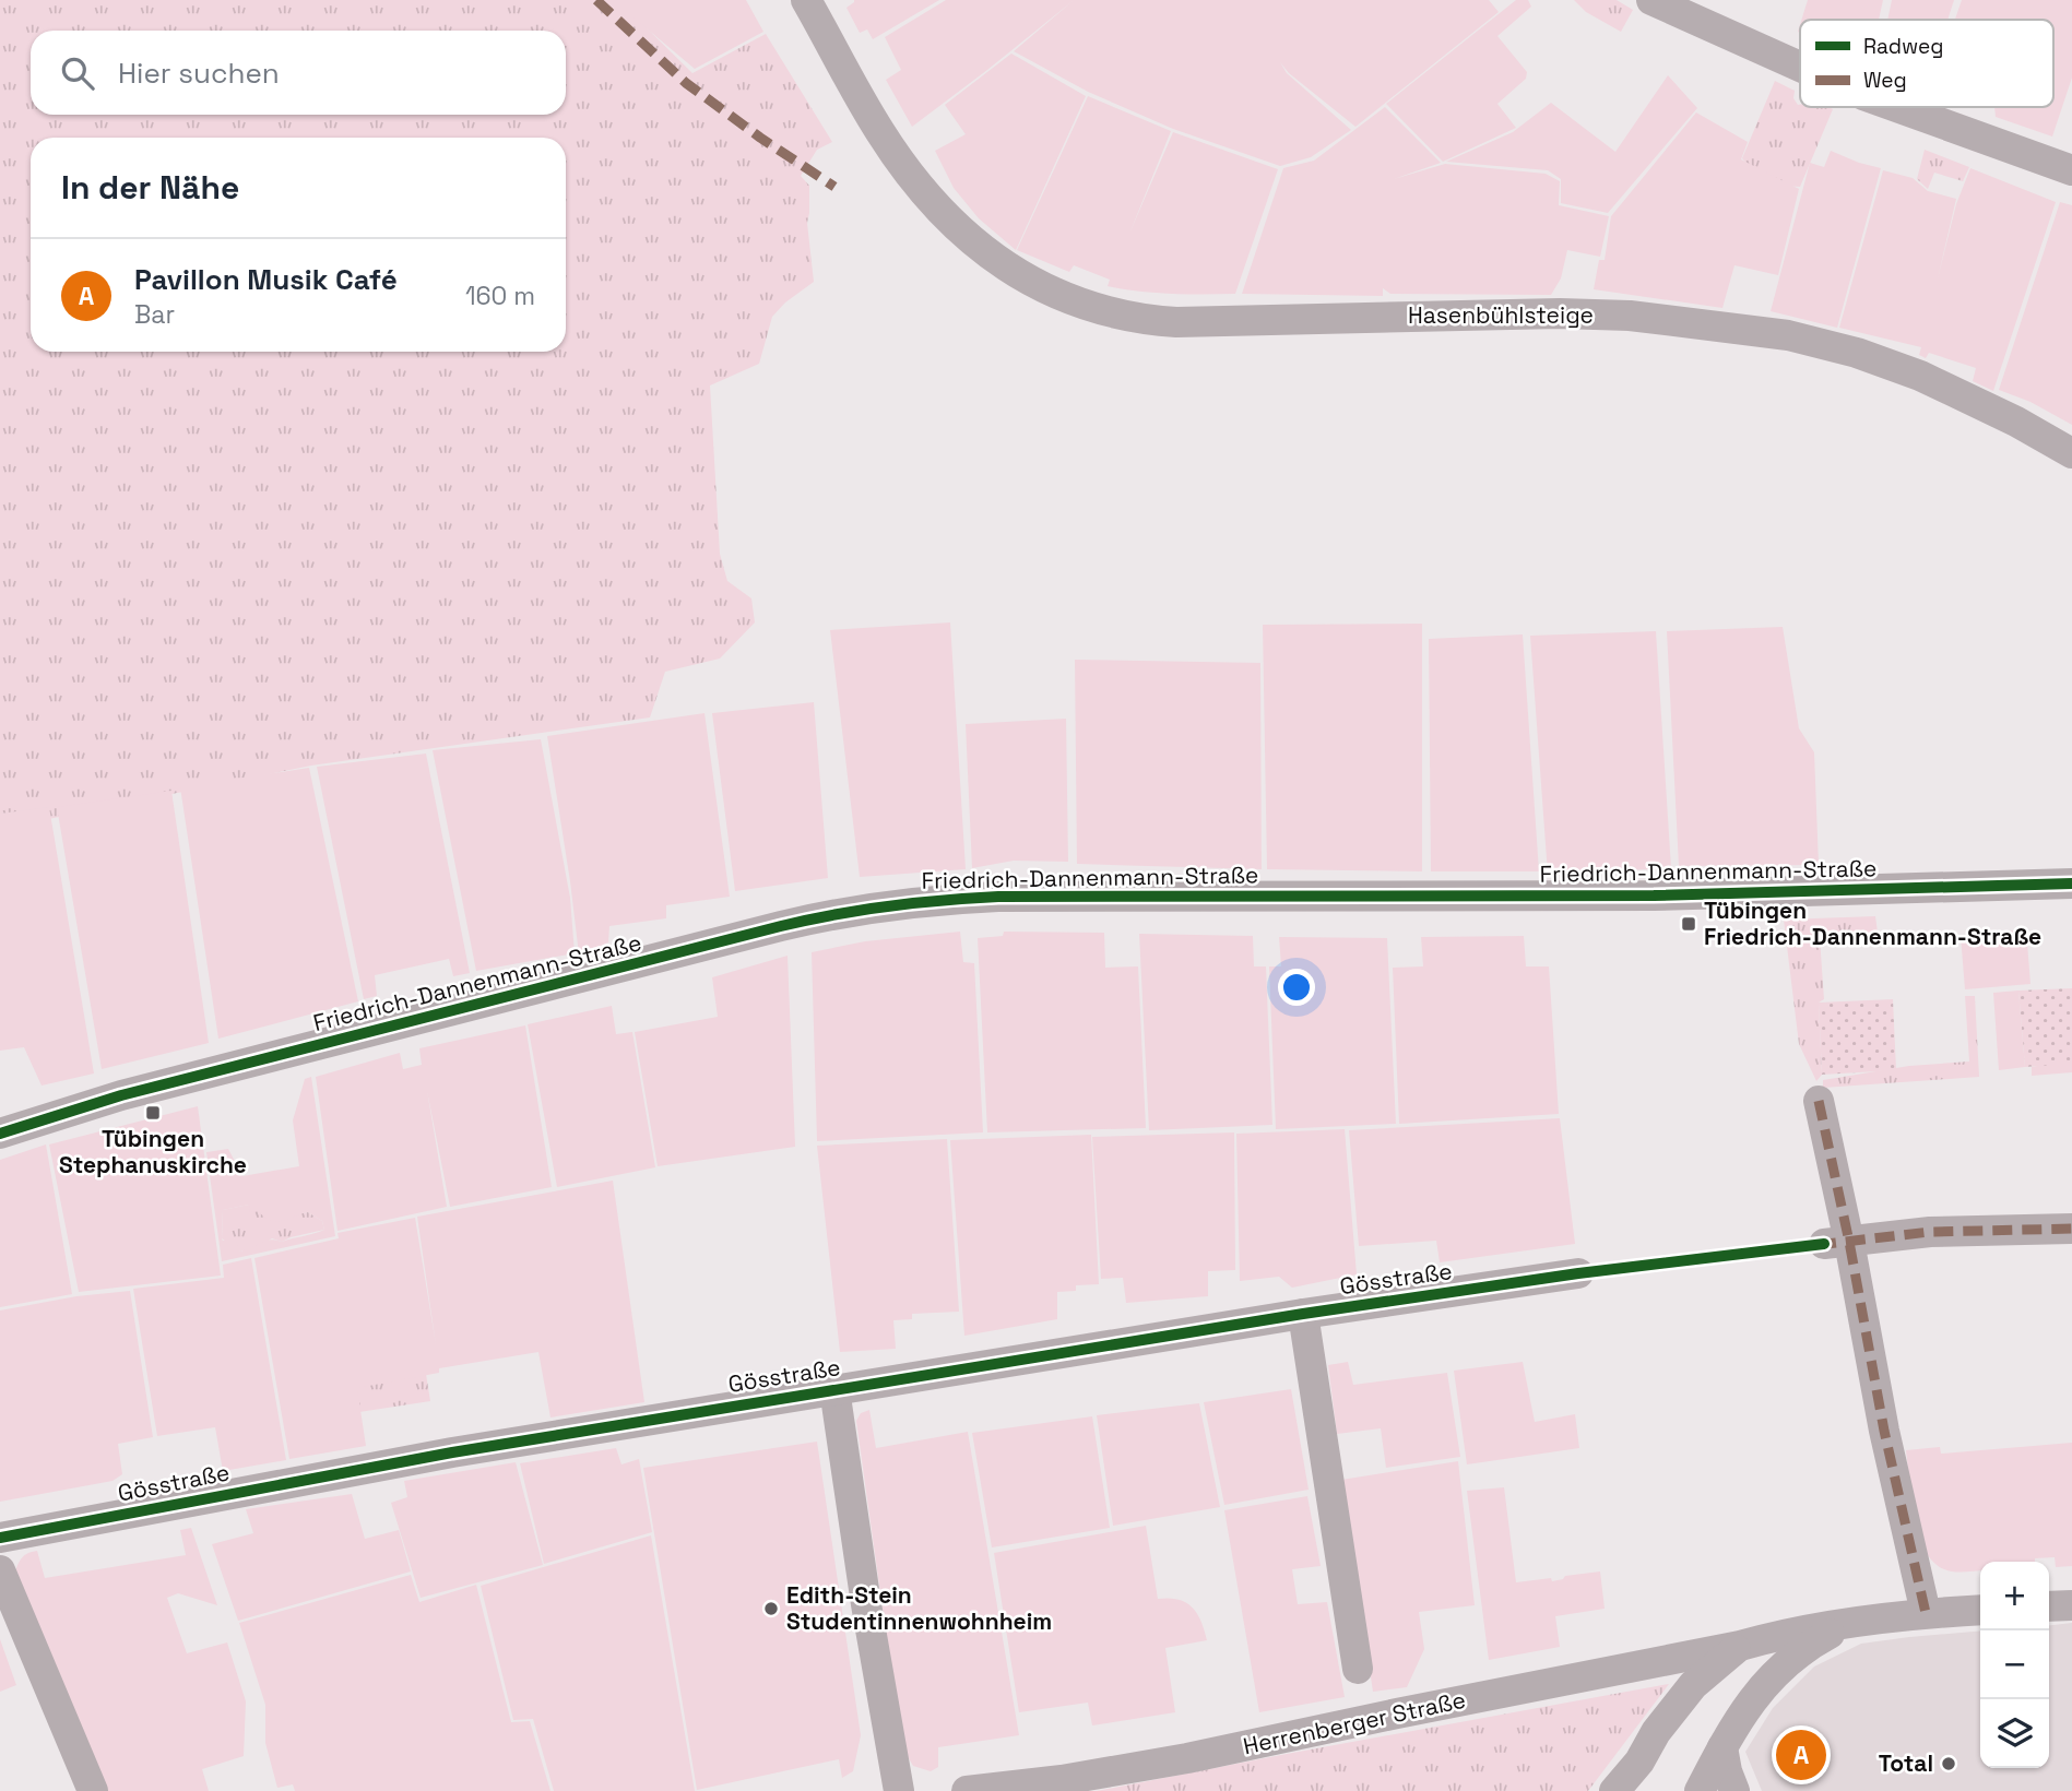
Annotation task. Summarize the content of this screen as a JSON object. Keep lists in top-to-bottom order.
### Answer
{
  "streets": {
    "street": [
      "Hasenbühlsteige",
      "Friedrich-Dannenmann-Straße",
      "Gösstraße",
      "Herrenberger Straße"
    ]
  },
  "places": {
    "transit": ["Tübingen Friedrich-Dannenmann-Straße", "Tübingen Stephanuskirche"],
    "other": ["Edith-Stein Studentinnenwohnheim", "Total"]
  },
  "legend": ["Radweg", "Weg"],
  "page": {
    "search": "Hier suchen",
    "heading": "In der Nähe",
    "list": [
      {
        "mark": "A",
        "name": "Pavillon Musik Café",
        "note": "Bar",
        "value": "160 m"
      }
    ],
    "map_buttons": ["+", "−"],
    "pins": "A"
  }
}
